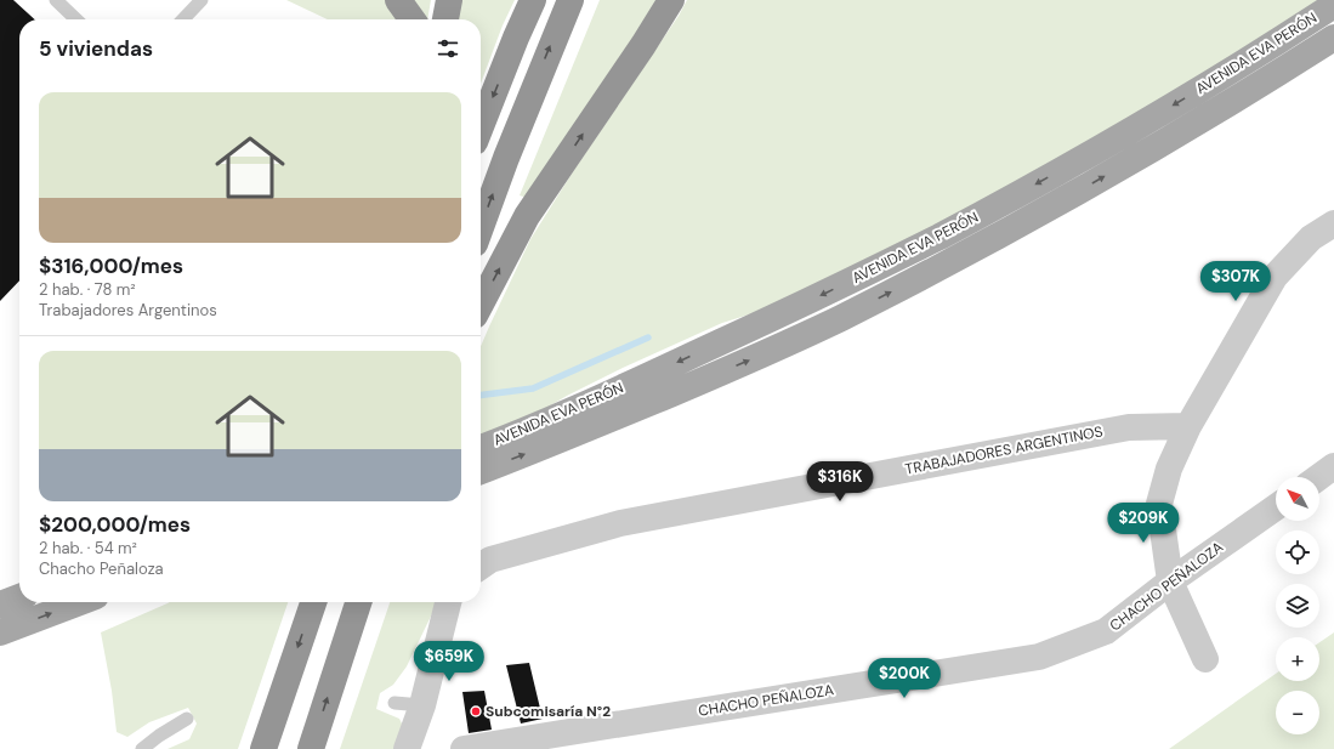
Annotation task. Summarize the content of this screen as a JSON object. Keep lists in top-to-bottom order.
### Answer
{
  "streets": {
    "main road": ["AVENIDA EVA PERÓN"],
    "street": ["TRABAJADORES ARGENTINOS", "CHACHO PEÑALOZA"]
  },
  "places": ["Subcomisaría N°2"],
  "north": "top left",
  "page": {
    "heading": "5 viviendas",
    "list": [
      {
        "name": "$316,000/mes",
        "note": "2 hab. · 78 m² · Trabajadores Argentinos"
      },
      {
        "name": "$200,000/mes",
        "note": "2 hab. · 54 m² · Chacho Peñaloza"
      }
    ],
    "price": [
      "$307K",
      "$316K",
      "$209K",
      "$659K",
      "$200K"
    ],
    "map_buttons": ["+", "−"]
  }
}
